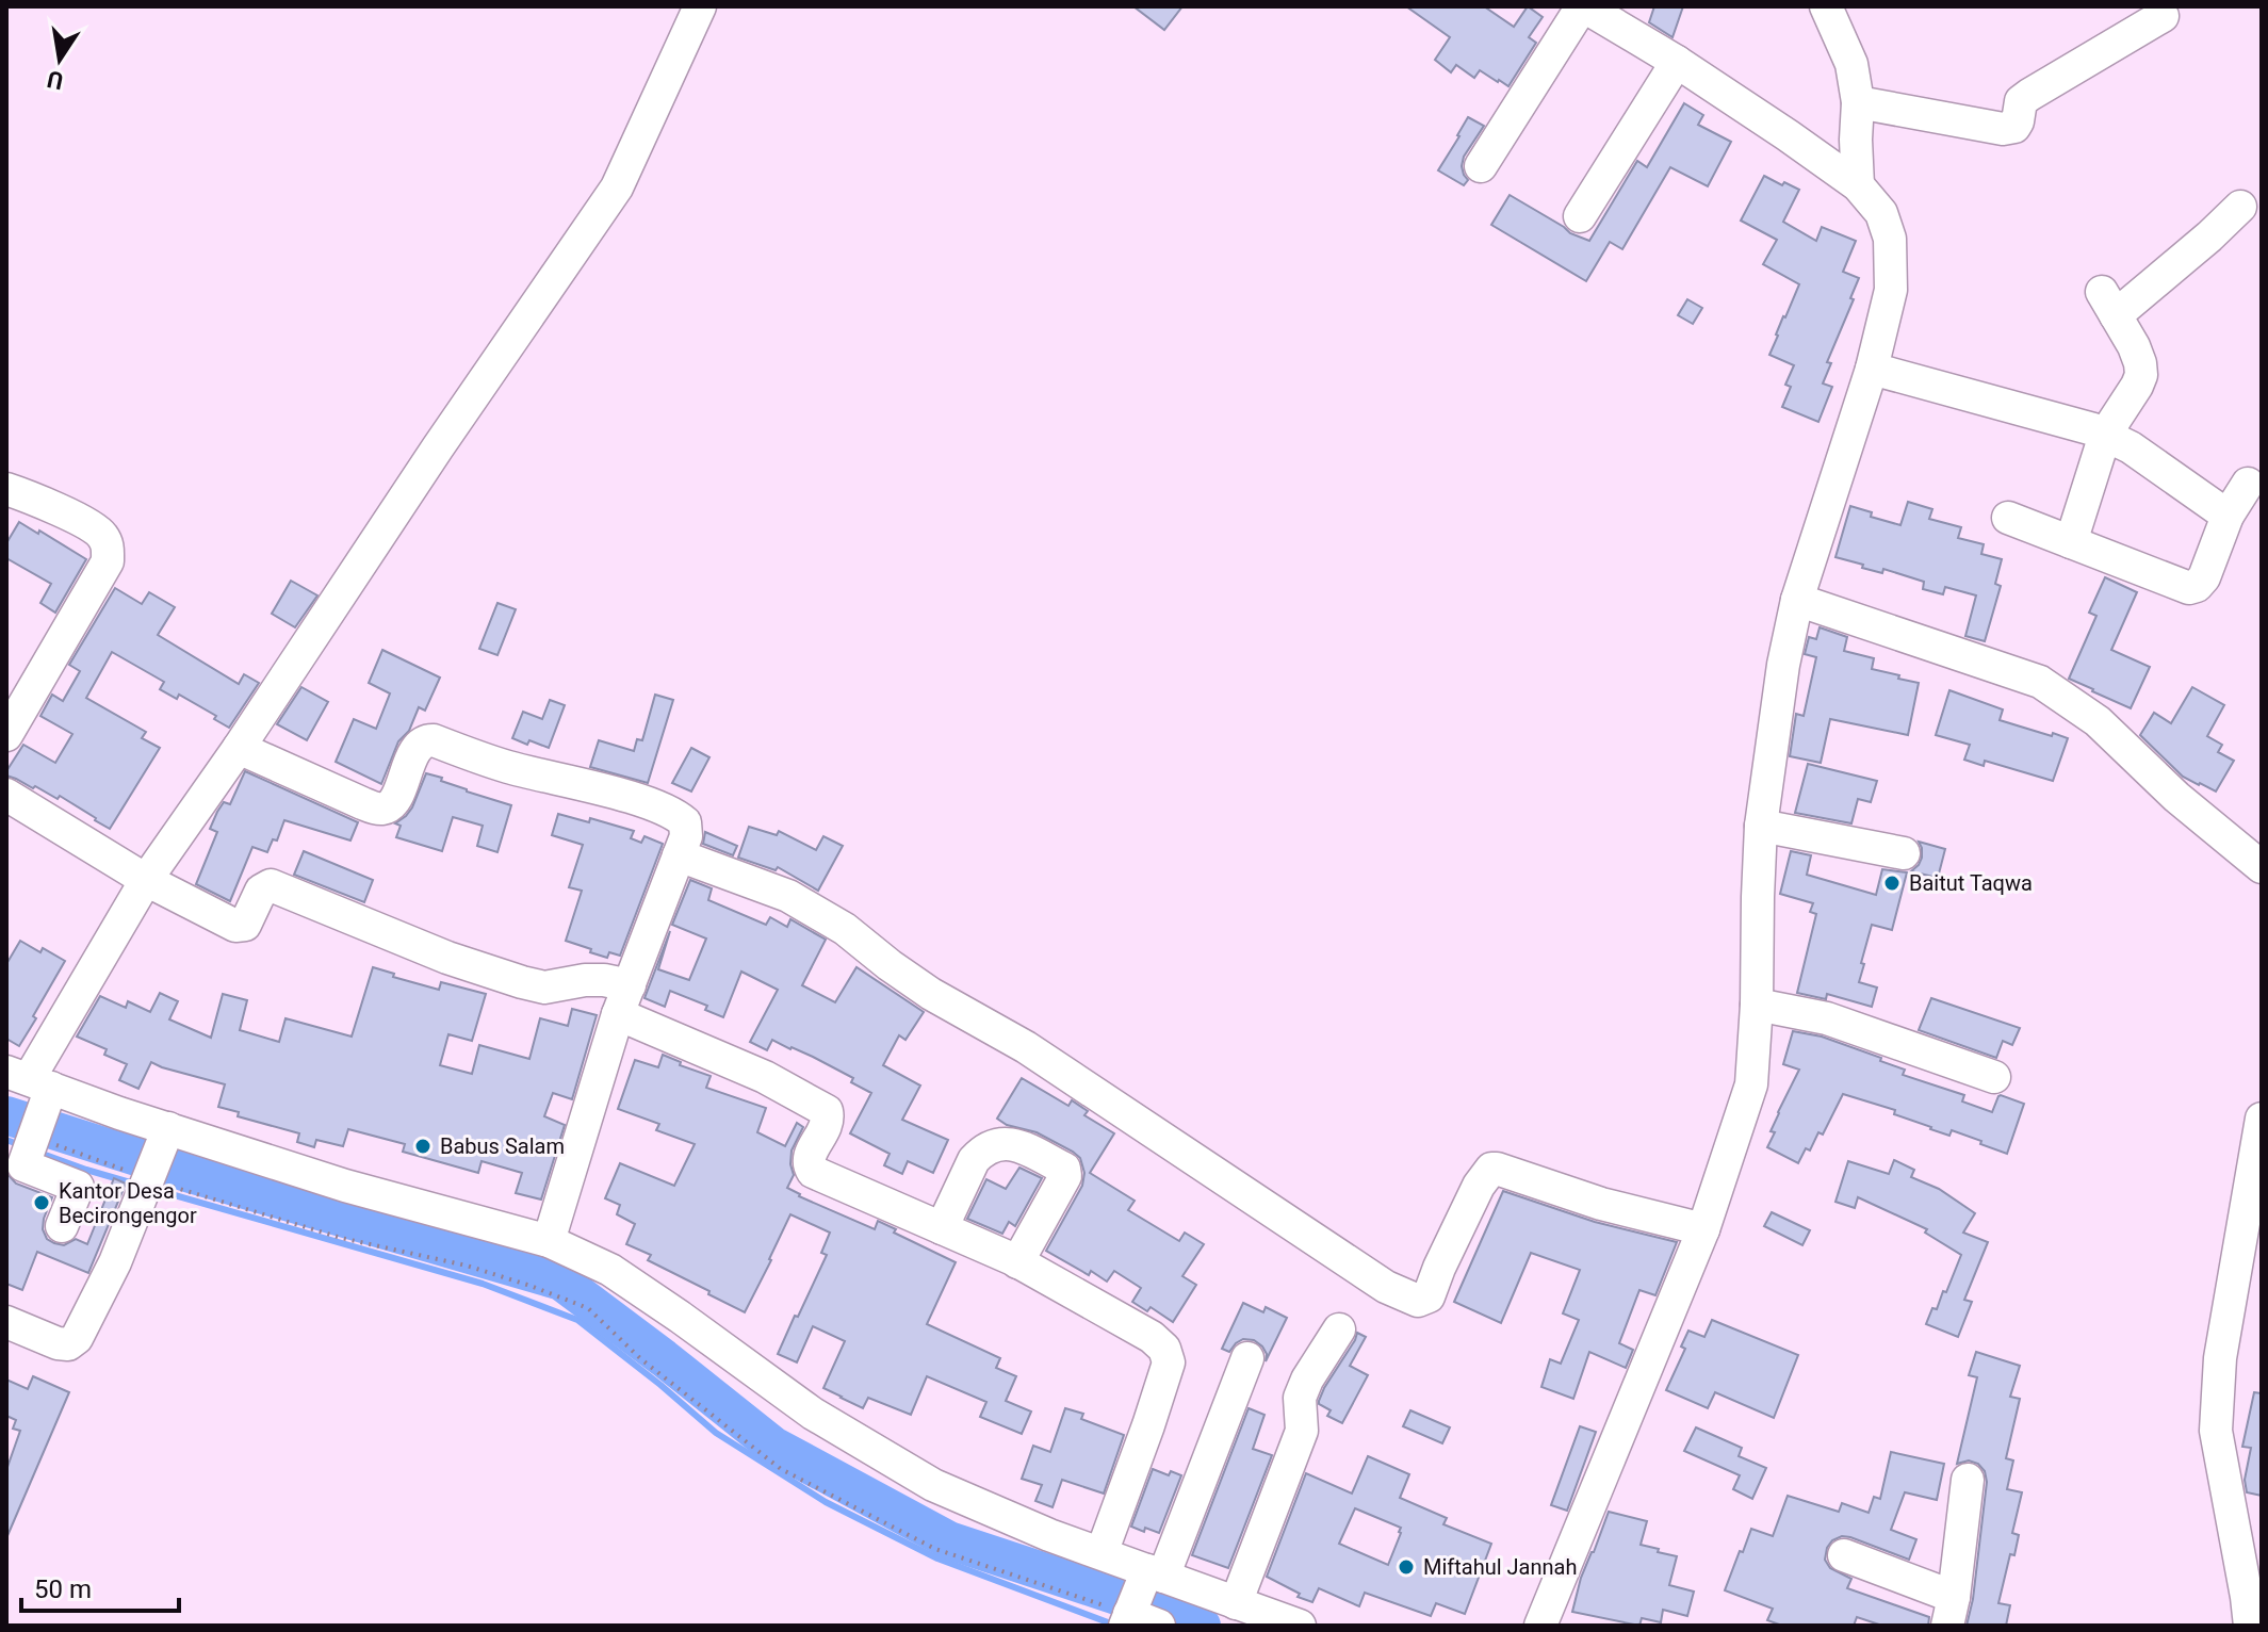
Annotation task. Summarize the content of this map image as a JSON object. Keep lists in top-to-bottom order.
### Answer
{
  "places": [
    "Baitut Taqwa",
    "Babus Salam",
    "Kantor Desa Becirongengor",
    "Miftahul Jannah"
  ],
  "scale_bar": "50 m",
  "north": "bottom"
}
